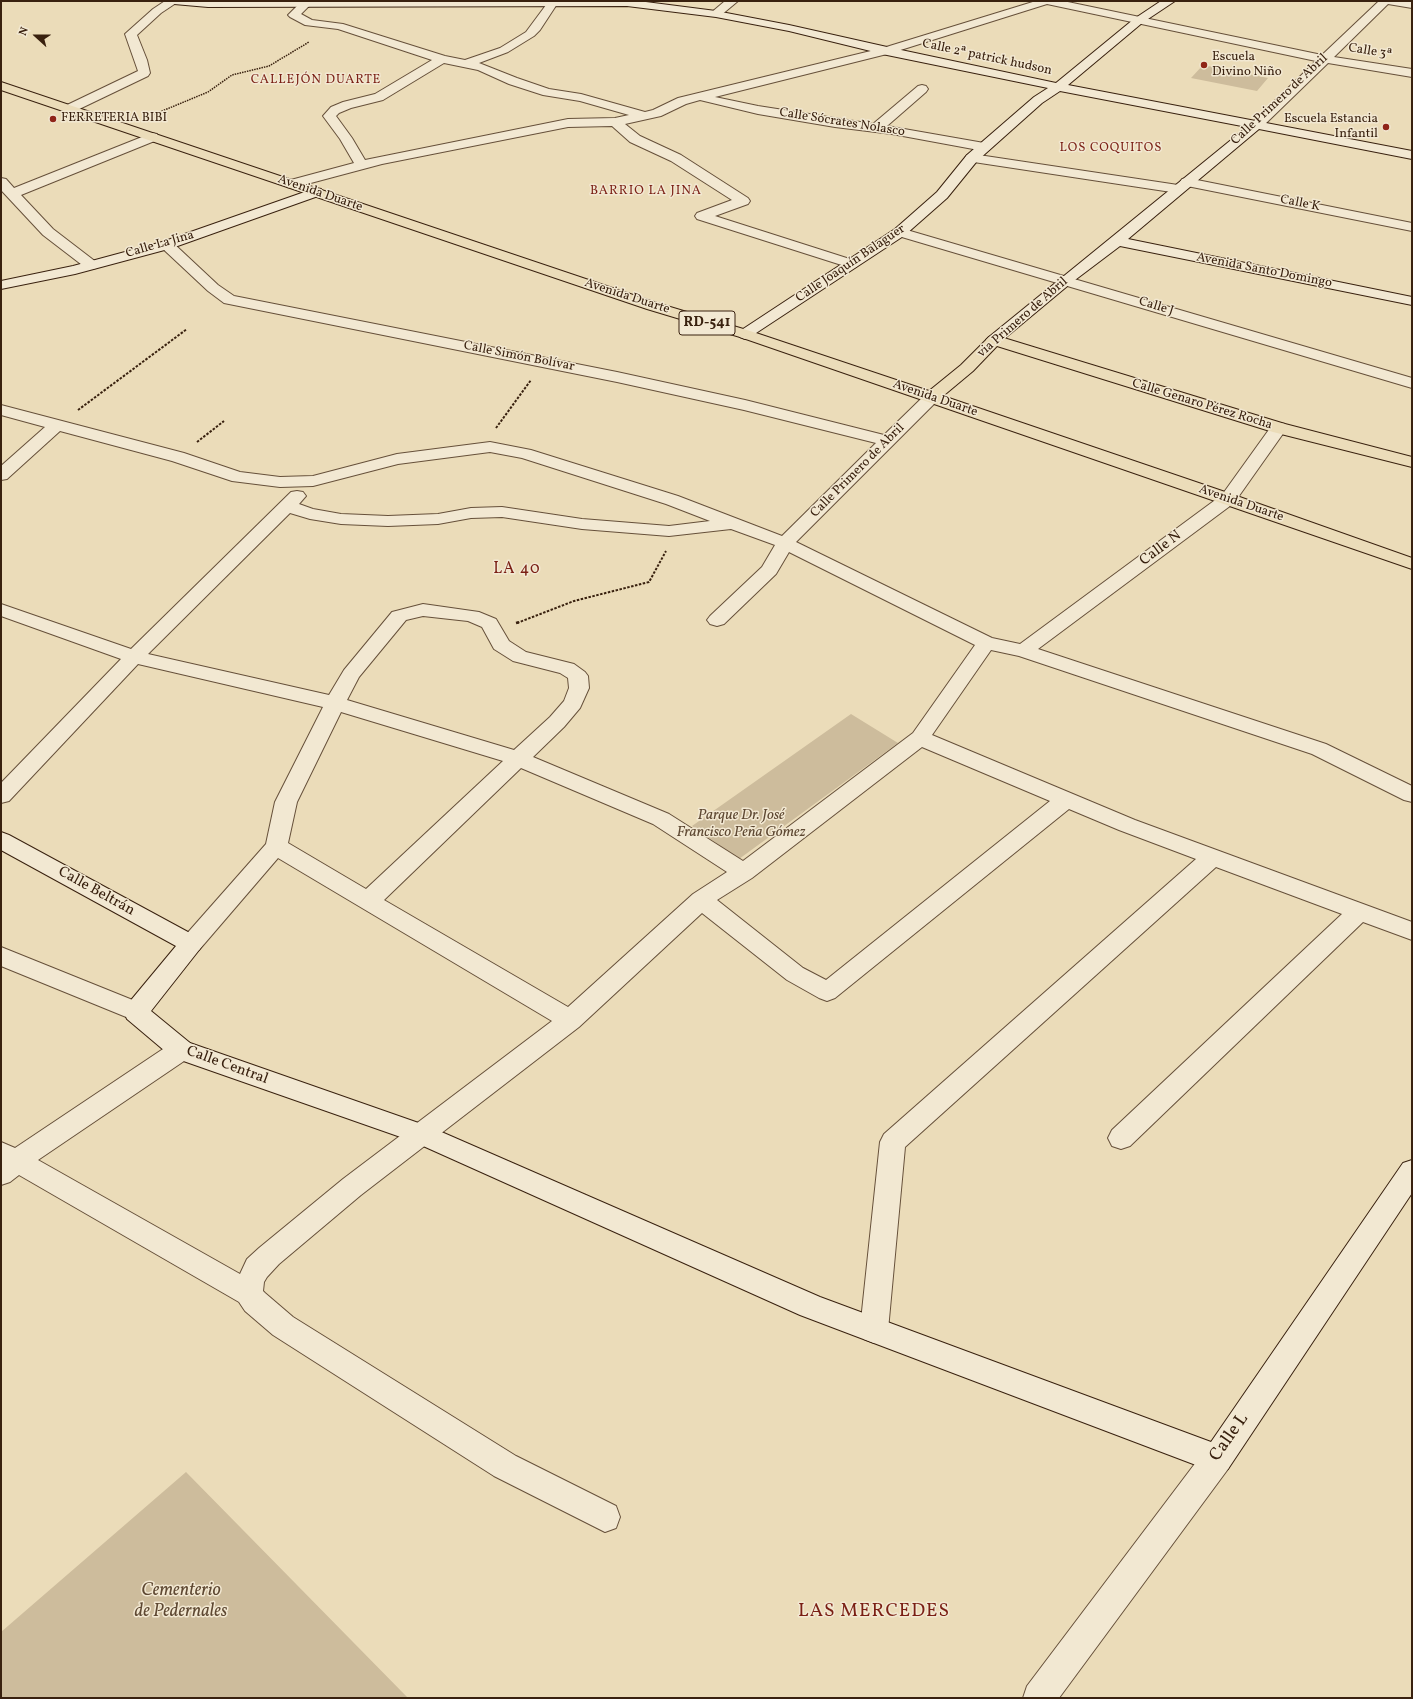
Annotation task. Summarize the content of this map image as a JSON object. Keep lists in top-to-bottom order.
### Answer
{
  "streets": {
    "main road": [
      "Avenida Duarte",
      "via Primero de Abril",
      "RD-541",
      "Calle Genaro Pérez Rocha"
    ],
    "street": [
      "Calle 3ª",
      "Calle 2ª patrick hudson",
      "Calle Primero de Abril",
      "Calle Sócrates Nolasco",
      "Calle K",
      "Calle La Jina",
      "Calle Joaquín Balaguer",
      "Avenida Santo Domingo",
      "Calle J",
      "Calle Simón Bolívar",
      "Calle N",
      "Calle Beltrán",
      "Calle Central",
      "Calle L"
    ]
  },
  "crossings": [
    ["Calle 3ª", "Calle 2ª patrick hudson"],
    ["Calle 3ª", "Calle Primero de Abril"],
    ["Calle 3ª", "Calle Sócrates Nolasco"],
    ["Calle 3ª", "Avenida Duarte"],
    ["Calle 3ª", "Calle Joaquín Balaguer"],
    ["Calle 2ª patrick hudson", "Calle Primero de Abril"],
    ["Calle 2ª patrick hudson", "Calle Joaquín Balaguer"],
    ["Calle Primero de Abril", "Avenida Duarte"],
    ["Calle Primero de Abril", "Calle K"],
    ["Calle Primero de Abril", "Avenida Santo Domingo"],
    ["Calle Primero de Abril", "via Primero de Abril"],
    ["Calle Primero de Abril", "Calle Simón Bolívar"],
    ["Calle Sócrates Nolasco", "Calle Joaquín Balaguer"],
    ["Avenida Duarte", "Calle La Jina"],
    ["Avenida Duarte", "Calle Joaquín Balaguer"],
    ["Avenida Duarte", "via Primero de Abril"],
    ["Avenida Duarte", "Calle N"],
    ["Calle K", "Calle Joaquín Balaguer"],
    ["Calle La Jina", "Calle Simón Bolívar"],
    ["Calle Joaquín Balaguer", "Calle J"],
    ["Avenida Santo Domingo", "via Primero de Abril"],
    ["Calle J", "via Primero de Abril"],
    ["via Primero de Abril", "Calle Genaro Pérez Rocha"],
    ["Calle Genaro Pérez Rocha", "Calle N"],
    ["Calle Central", "Calle L"]
  ],
  "districts": [
    "CALLEJÓN DUARTE",
    "LOS COQUITOS",
    "BARRIO LA JINA",
    "LA 40",
    "LAS MERCEDES"
  ],
  "parks": ["Parque Dr. José Francisco Peña Gómez", "Cementerio de Pedernales"],
  "places": ["Escuela Divino Niño", "FERRETERIA BIBI", "Escuela Estancia Infantil"],
  "north": "left"
}
